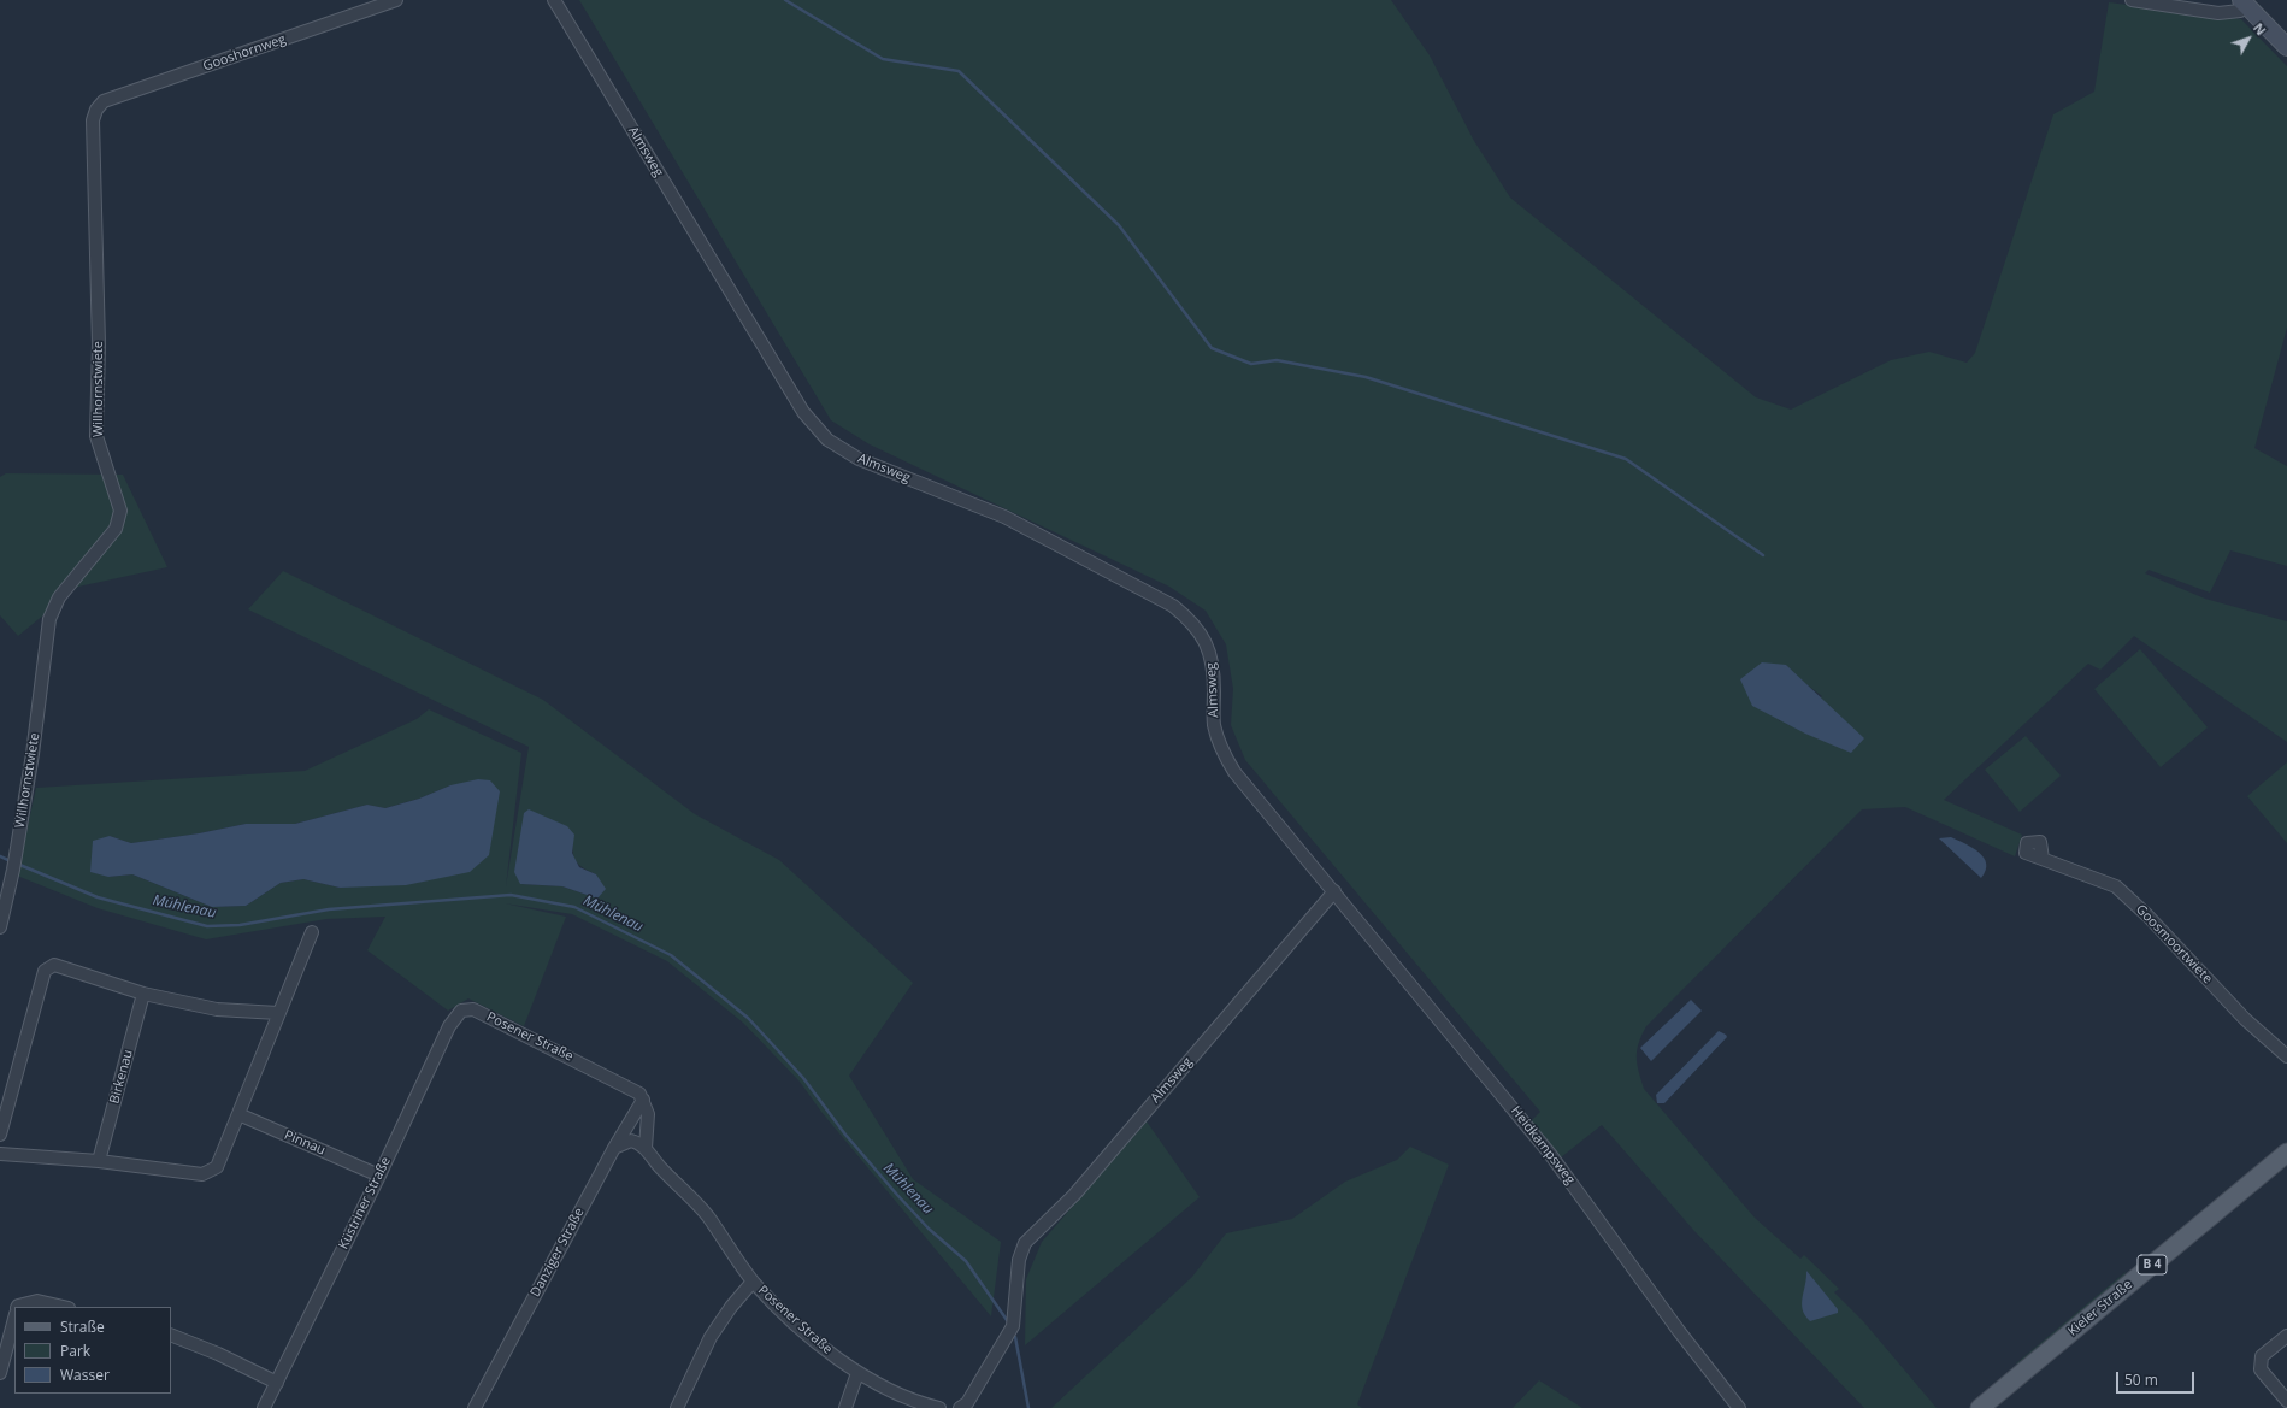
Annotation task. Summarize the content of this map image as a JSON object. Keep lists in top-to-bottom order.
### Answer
{
  "streets": {
    "main road": ["B 4", "Kieler Straße"],
    "street": [
      "Gooshornweg",
      "Almsweg",
      "Willhornstwiete",
      "Goosmoortwiete",
      "Posener Straße",
      "Birkenau",
      "Pinnau",
      "Heidkampsweg",
      "Küstriner Straße",
      "Danziger Straße"
    ]
  },
  "crossings": [
    ["Gooshornweg", "Willhornstwiete"],
    ["Almsweg", "Heidkampsweg"],
    ["Posener Straße", "Küstriner Straße"],
    ["Posener Straße", "Danziger Straße"]
  ],
  "water": ["Mühlenau"],
  "legend": ["Straße", "Park", "Wasser"],
  "scale_bar": "50 m",
  "north": "top right"
}
